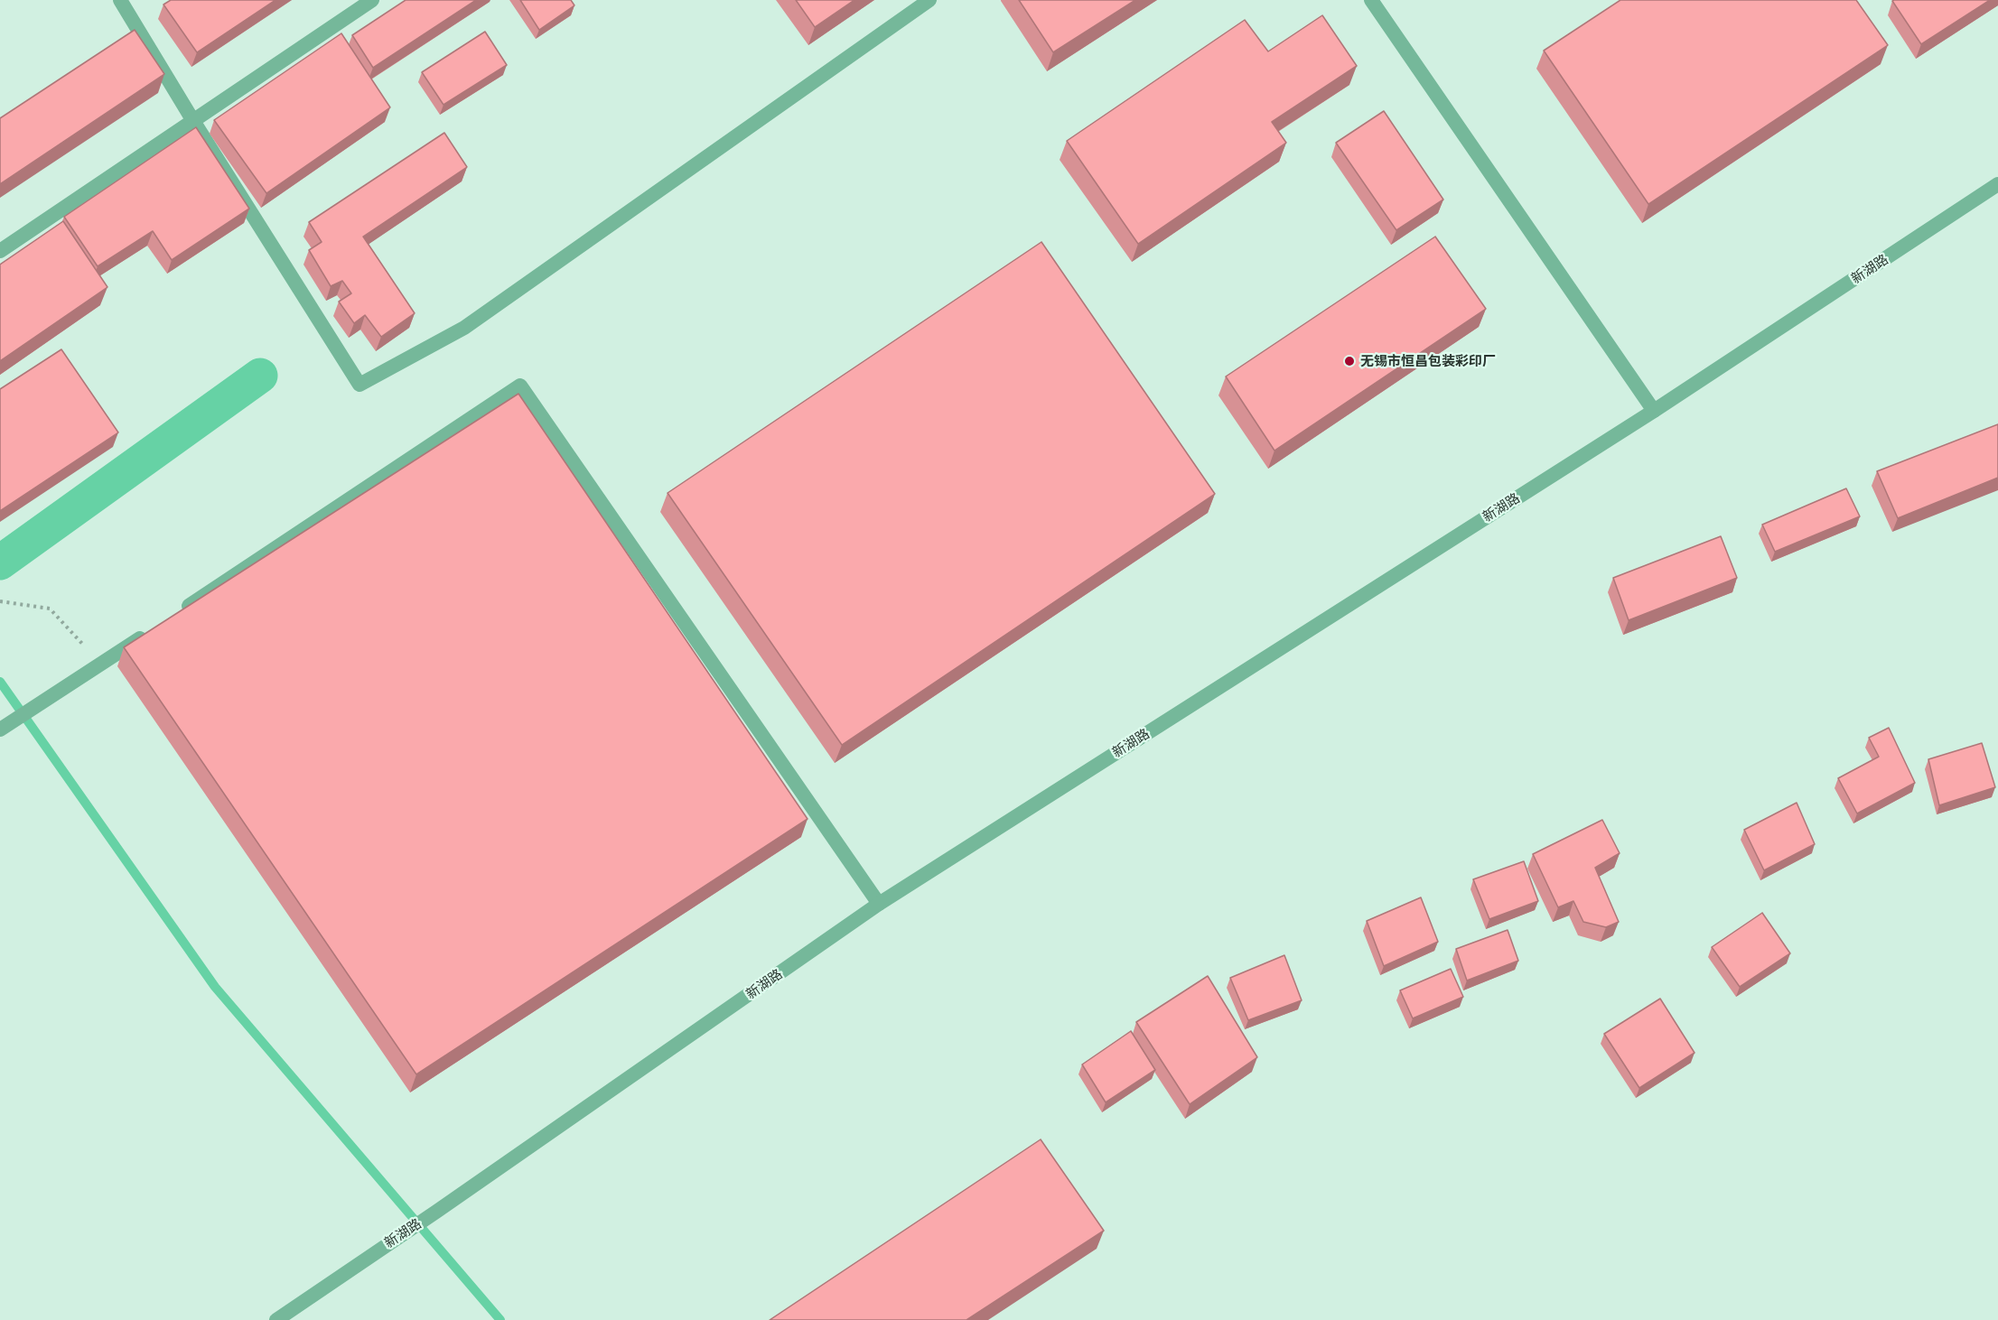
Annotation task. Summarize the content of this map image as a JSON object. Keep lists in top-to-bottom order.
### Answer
{
  "streets": {
    "street": ["新湖路"]
  },
  "places": ["无锡市恒昌包装彩印厂"]
}
